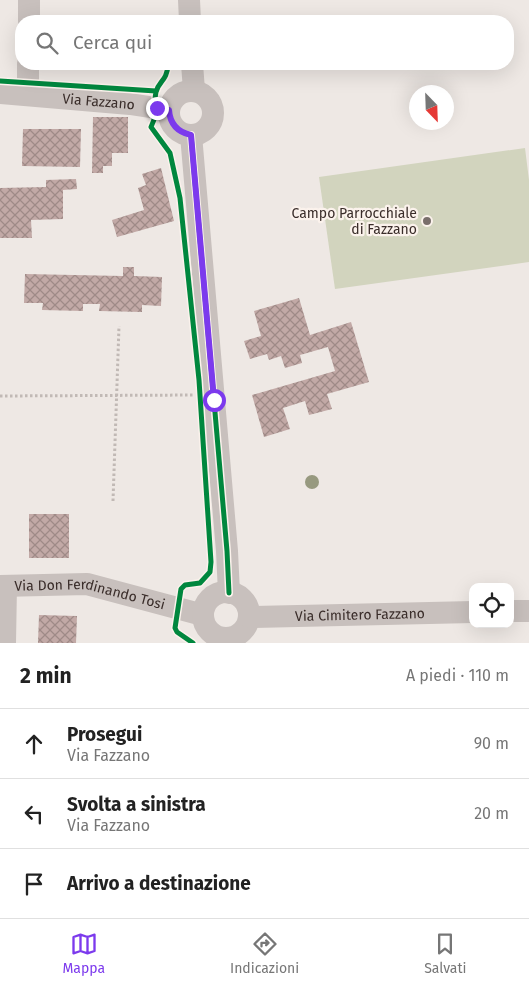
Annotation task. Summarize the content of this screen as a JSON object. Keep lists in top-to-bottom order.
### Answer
{
  "streets": {
    "street": ["Via Fazzano", "Via Don Ferdinando Tosi", "Via Cimitero Fazzano"]
  },
  "crossings": [
    ["Via Don Ferdinando Tosi", "Via Cimitero Fazzano"]
  ],
  "places": ["Campo Parrocchiale di Fazzano"],
  "north": "bottom right",
  "page": {
    "search": "Cerca qui",
    "heading": ["2 min", "A piedi · 110 m"],
    "list": [
      ["Prosegui", "Via Fazzano", "90 m"],
      ["Svolta a sinistra", "Via Fazzano", "20 m"],
      "Arrivo a destinazione"
    ],
    "nav": ["Mappa", "Indicazioni", "Salvati"]
  }
}
